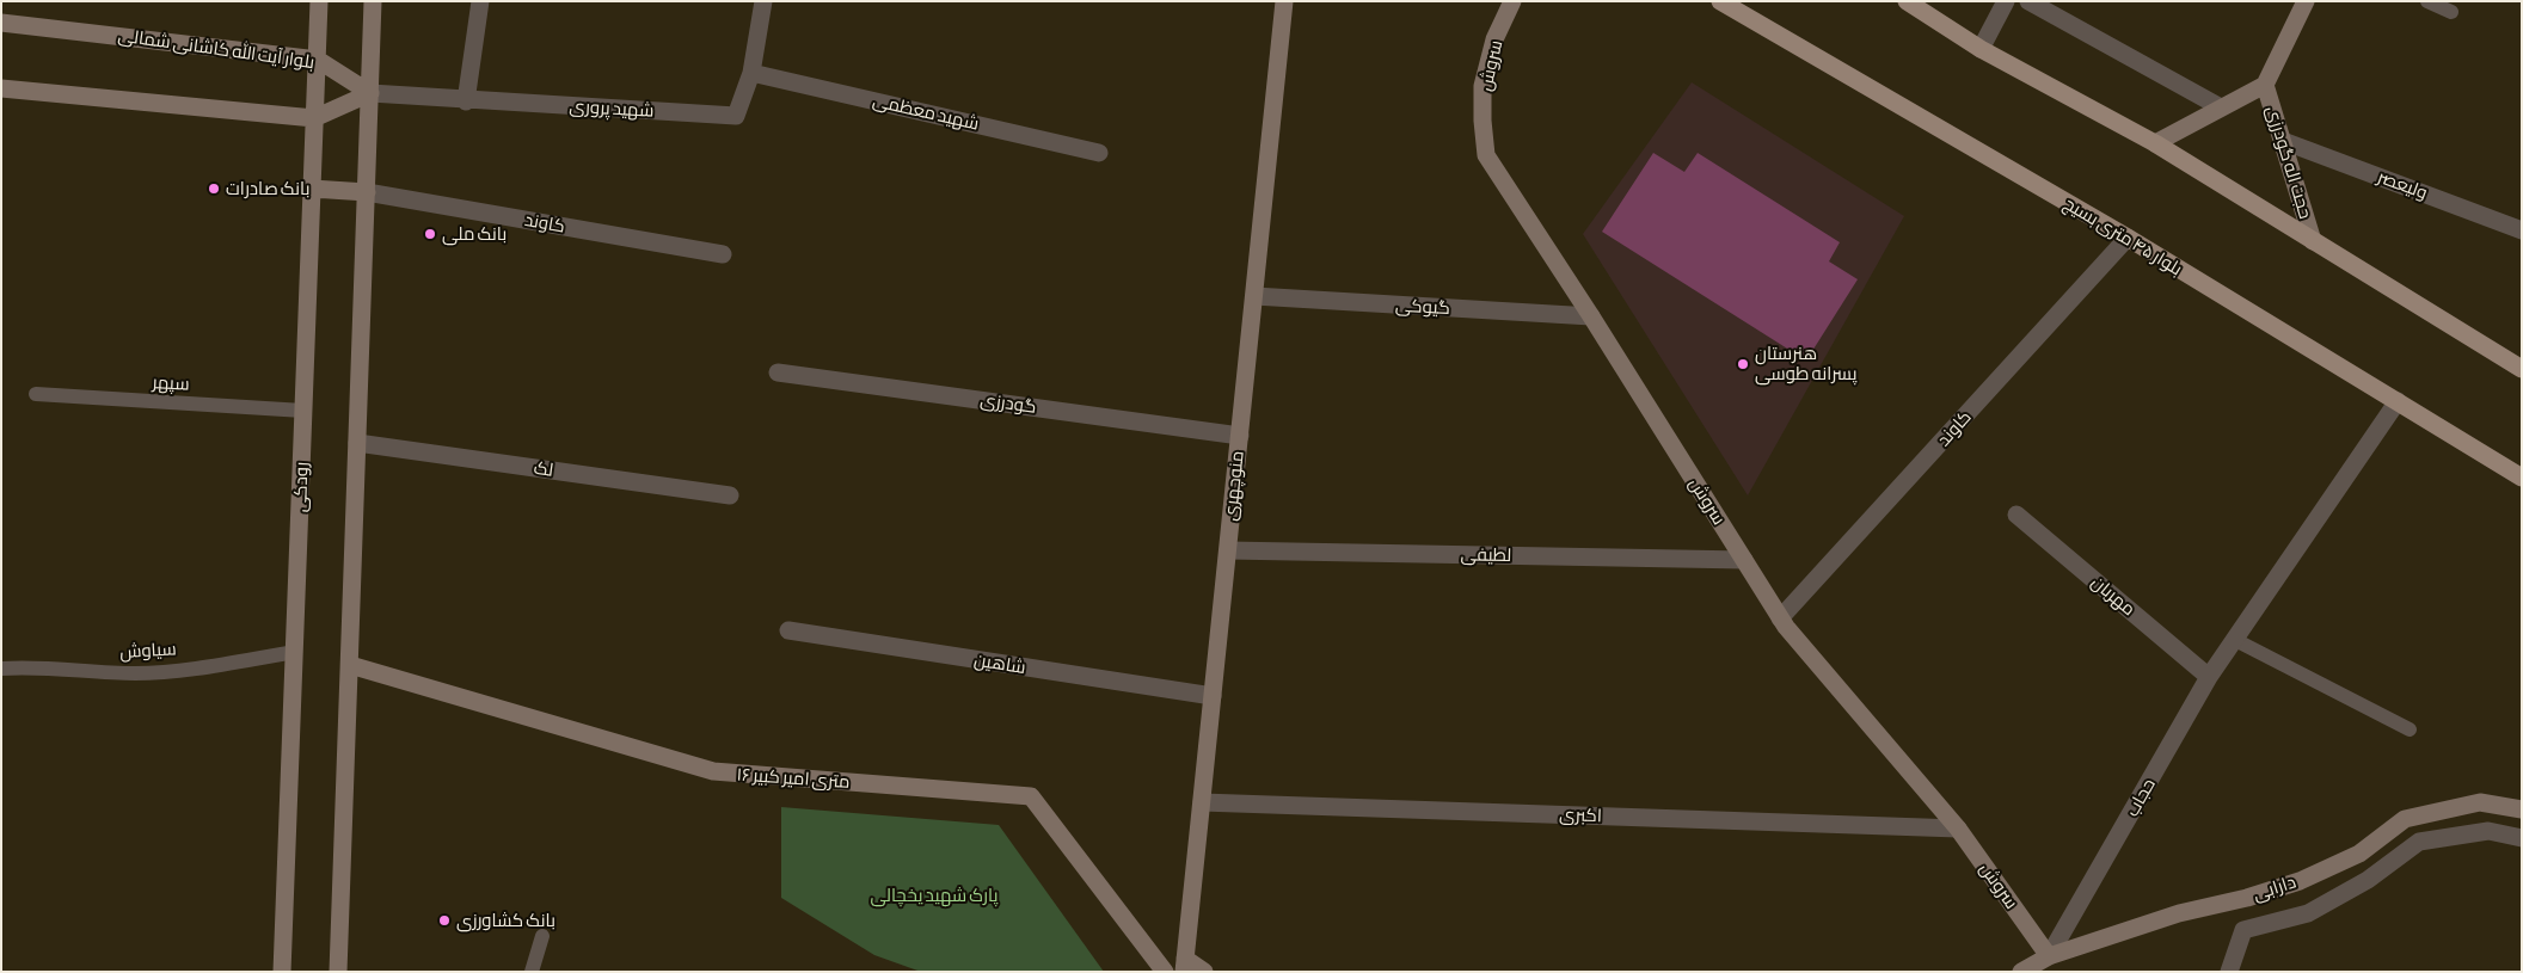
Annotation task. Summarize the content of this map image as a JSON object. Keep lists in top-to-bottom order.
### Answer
{
  "streets": {
    "main road": ["بلوار ۴۵ متری بسیج"],
    "street": [
      "بلوار آیت الله کاشانی شمالی",
      "سروش",
      "شهید پروری",
      "شهید معظمی",
      "حجت اله گودرزی",
      "ولیعصر",
      "کاوند",
      "گیوکی",
      "گودرزی",
      "لک",
      "منوچهری",
      "رودکی",
      "لطیفی",
      "مهربان",
      "شاهین",
      "۱۶ متری امیر کبیر",
      "حجاب",
      "اکبری",
      "دارابی"
    ],
    "lane": ["سپهر", "سیاوش"]
  },
  "crossings": [
    ["بلوار آیت الله کاشانی شمالی", "شهید پروری"],
    ["بلوار آیت الله کاشانی شمالی", "رودکی"],
    ["سروش", "کاوند"],
    ["سروش", "گیوکی"],
    ["سروش", "لطیفی"],
    ["سروش", "حجاب"],
    ["سروش", "اکبری"],
    ["سروش", "دارابی"],
    ["شهید پروری", "شهید معظمی"],
    ["حجت اله گودرزی", "ولیعصر"],
    ["کاوند", "بلوار ۴۵ متری بسیج"],
    ["بلوار ۴۵ متری بسیج", "حجاب"],
    ["گیوکی", "منوچهری"],
    ["سپهر", "رودکی"],
    ["گودرزی", "منوچهری"],
    ["منوچهری", "لطیفی"],
    ["منوچهری", "شاهین"],
    ["منوچهری", "اکبری"],
    ["رودکی", "سیاوش"],
    ["مهربان", "حجاب"],
    ["حجاب", "دارابی"]
  ],
  "parks": ["پارک شهید یخچالی"],
  "places": [
    "بانک صادرات",
    "بانک ملی",
    "هنرستان پسرانه طوسی",
    "بانک کشاورزی"
  ]
}
